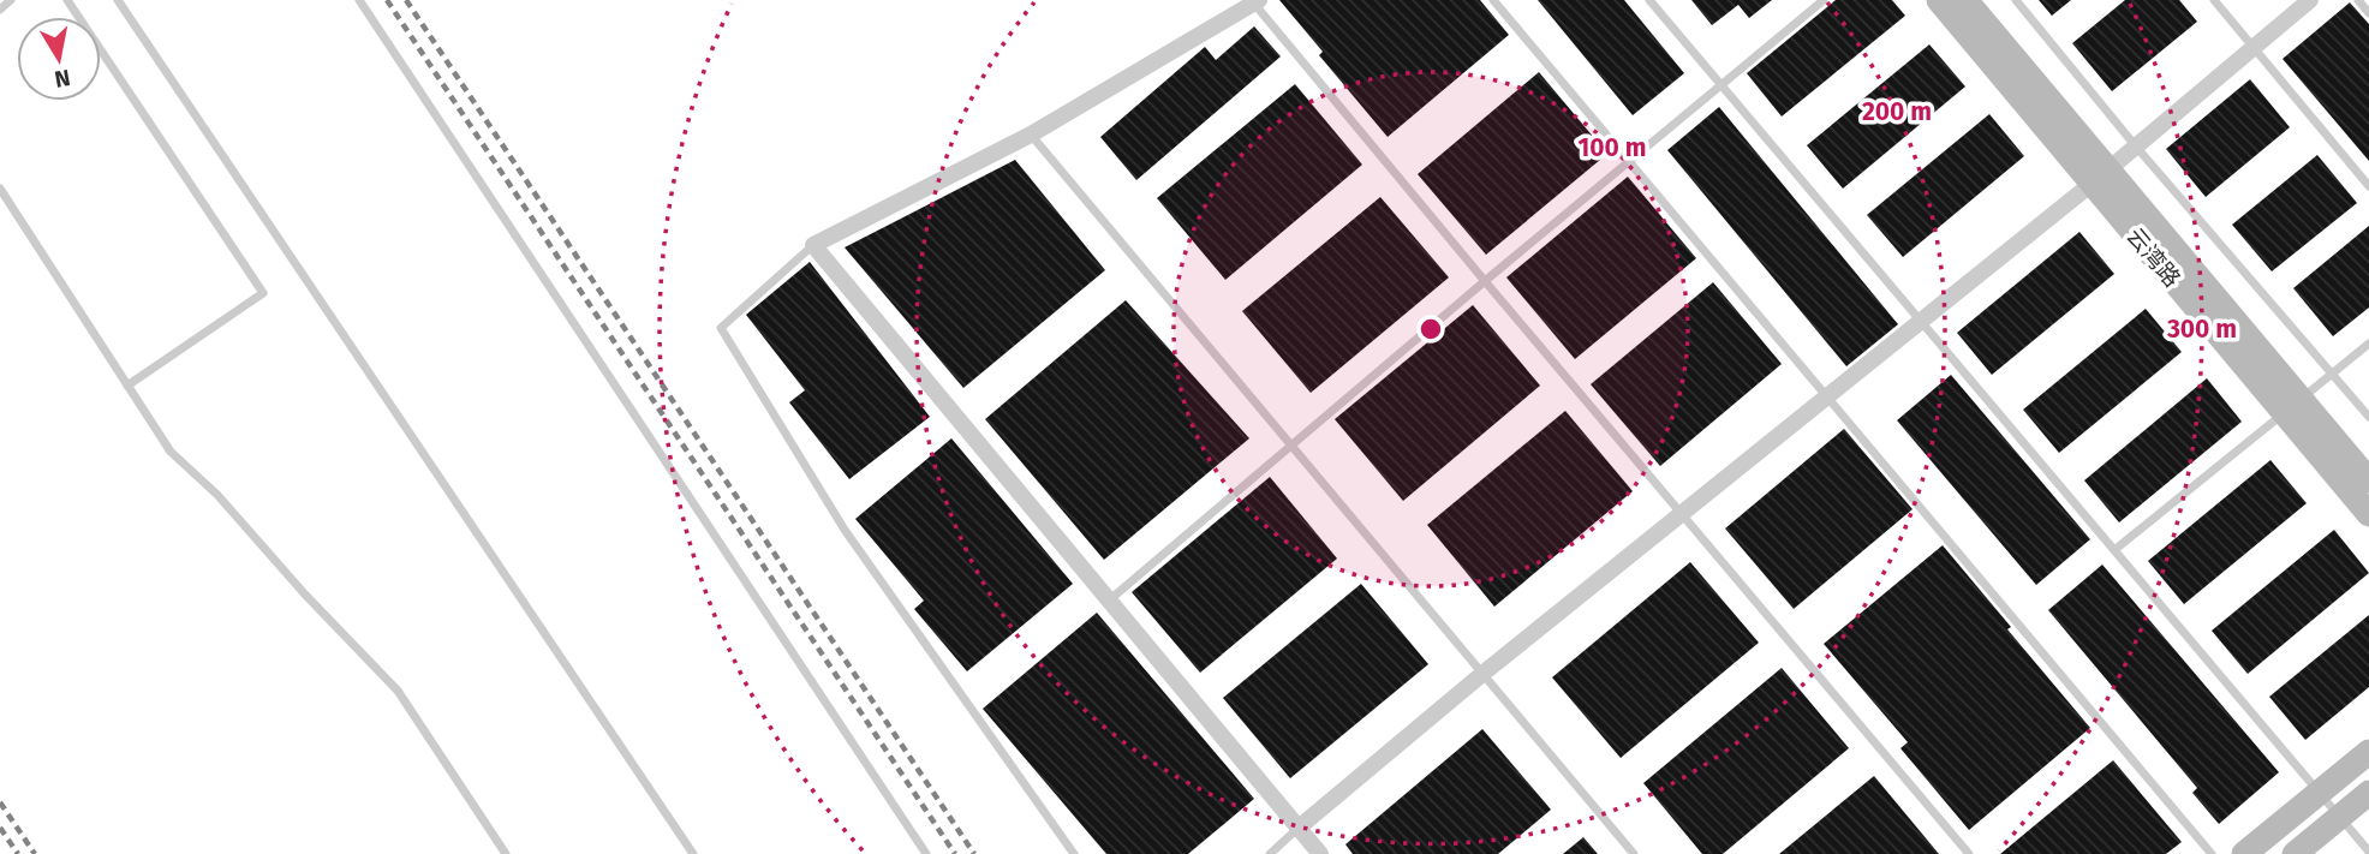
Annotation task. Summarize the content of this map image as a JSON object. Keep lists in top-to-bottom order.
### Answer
{
  "streets": {
    "main road": ["云湾路"]
  },
  "north": "bottom",
  "rings": ["200 m", "100 m", "300 m"]
}
